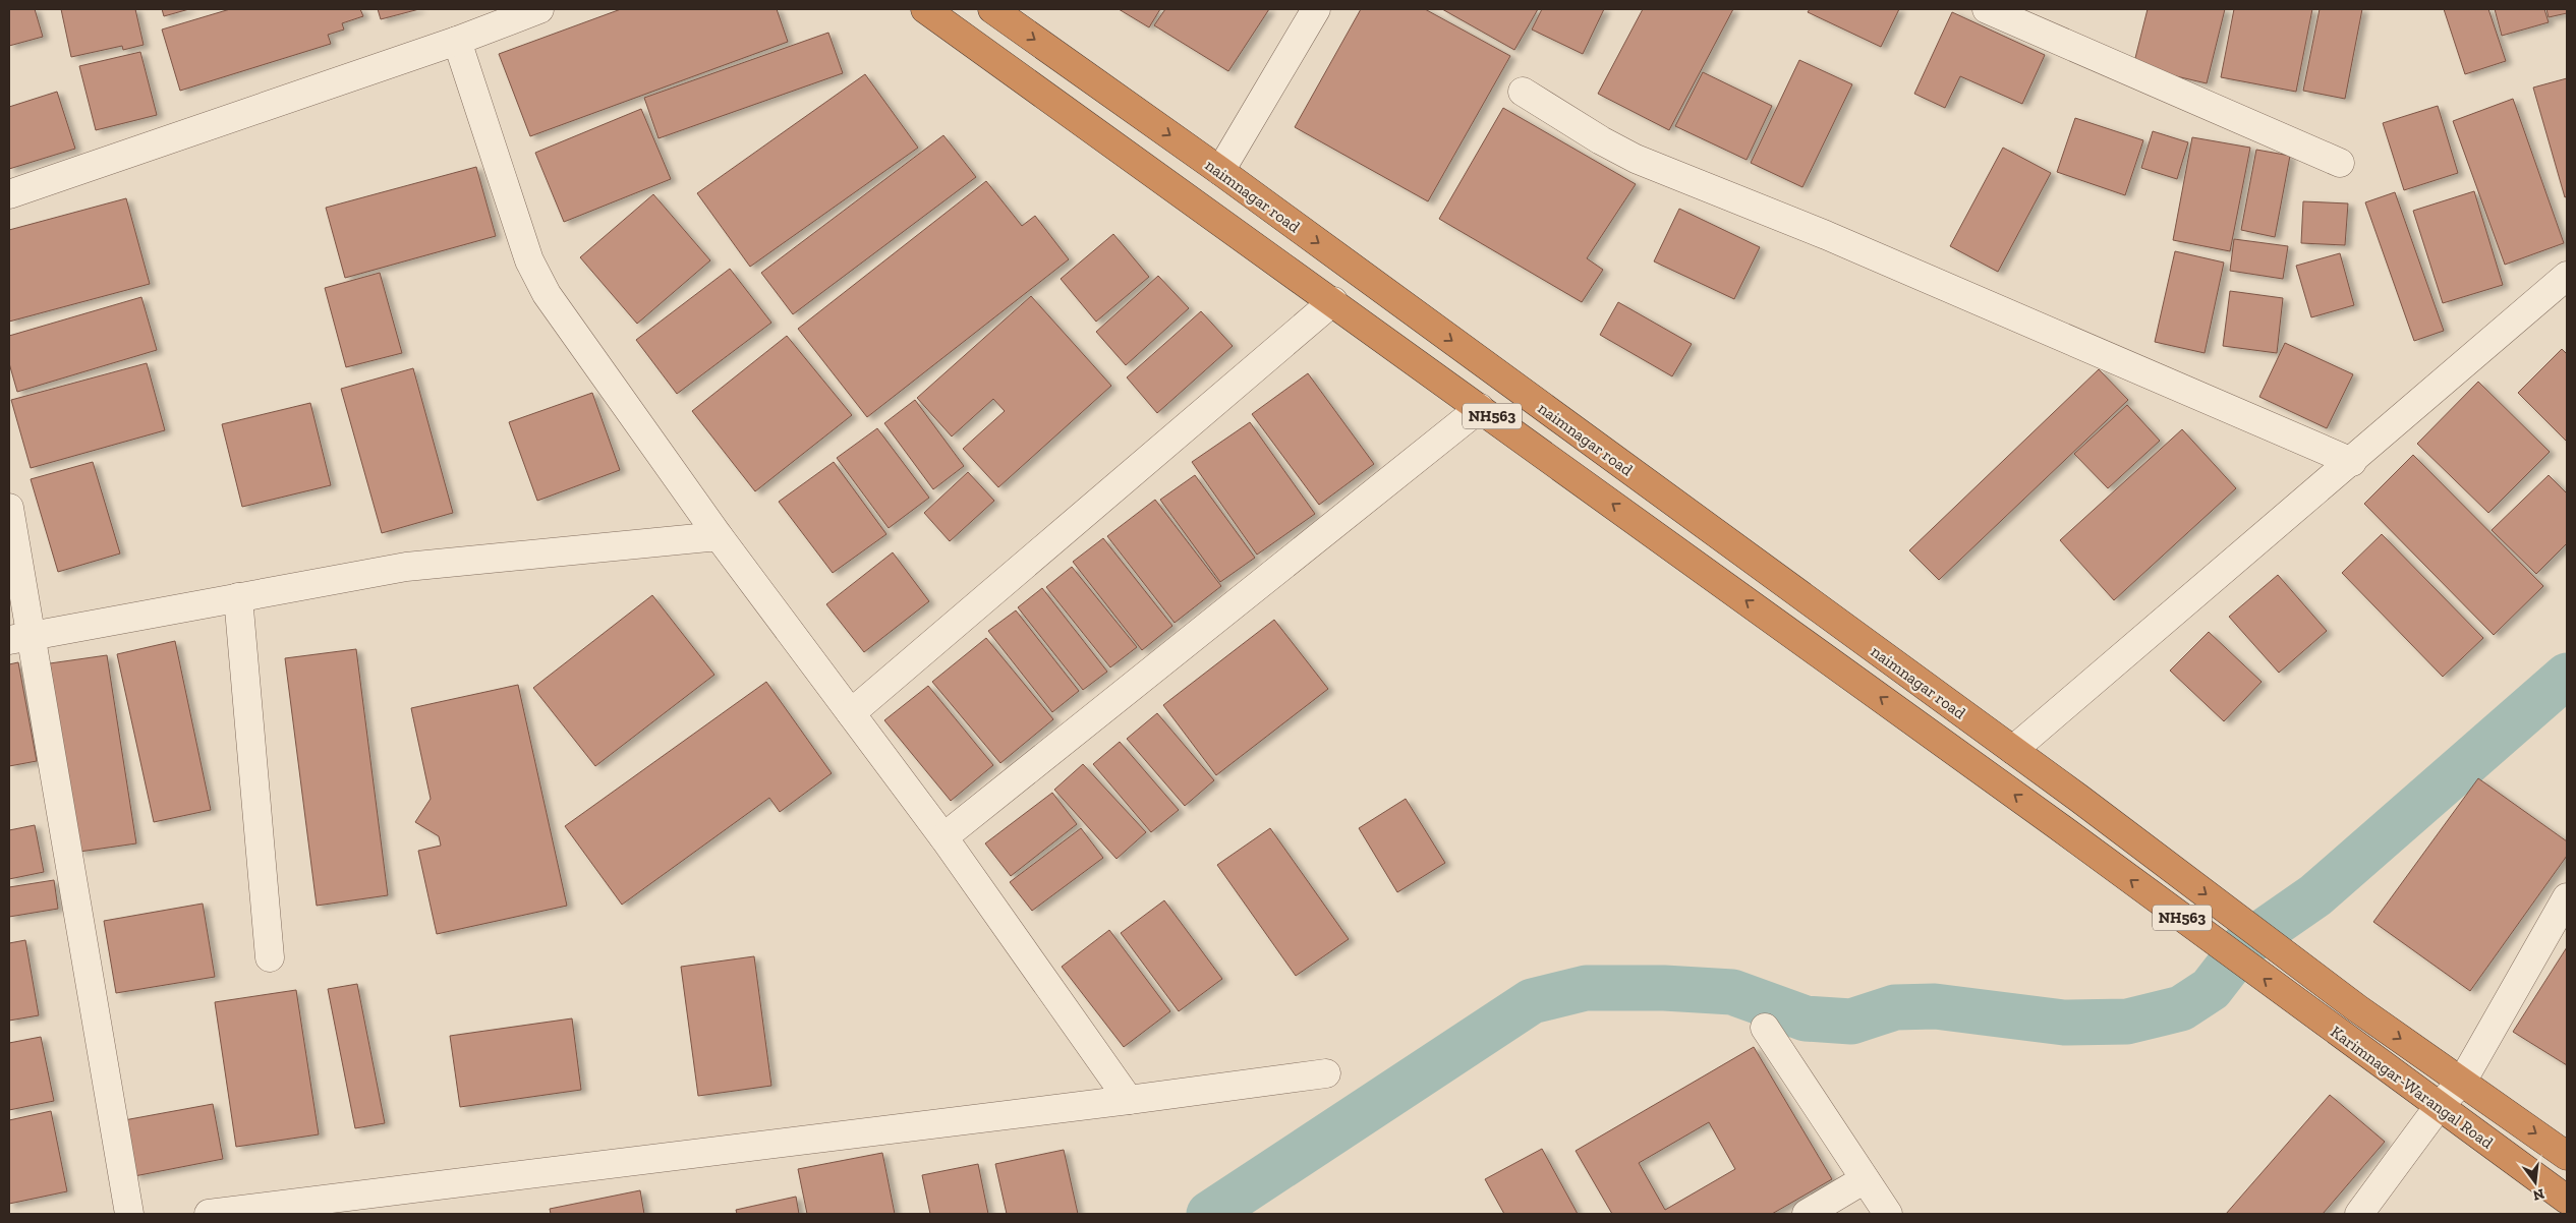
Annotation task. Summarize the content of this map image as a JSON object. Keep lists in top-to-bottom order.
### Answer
{
  "streets": {
    "highway": ["naimnagar road", "NH563", "Karimnagar-Warangal Road"]
  },
  "crossings": [
    ["naimnagar road", "Karimnagar-Warangal Road"],
    ["NH563", "Karimnagar-Warangal Road"]
  ],
  "north": "bottom"
}
